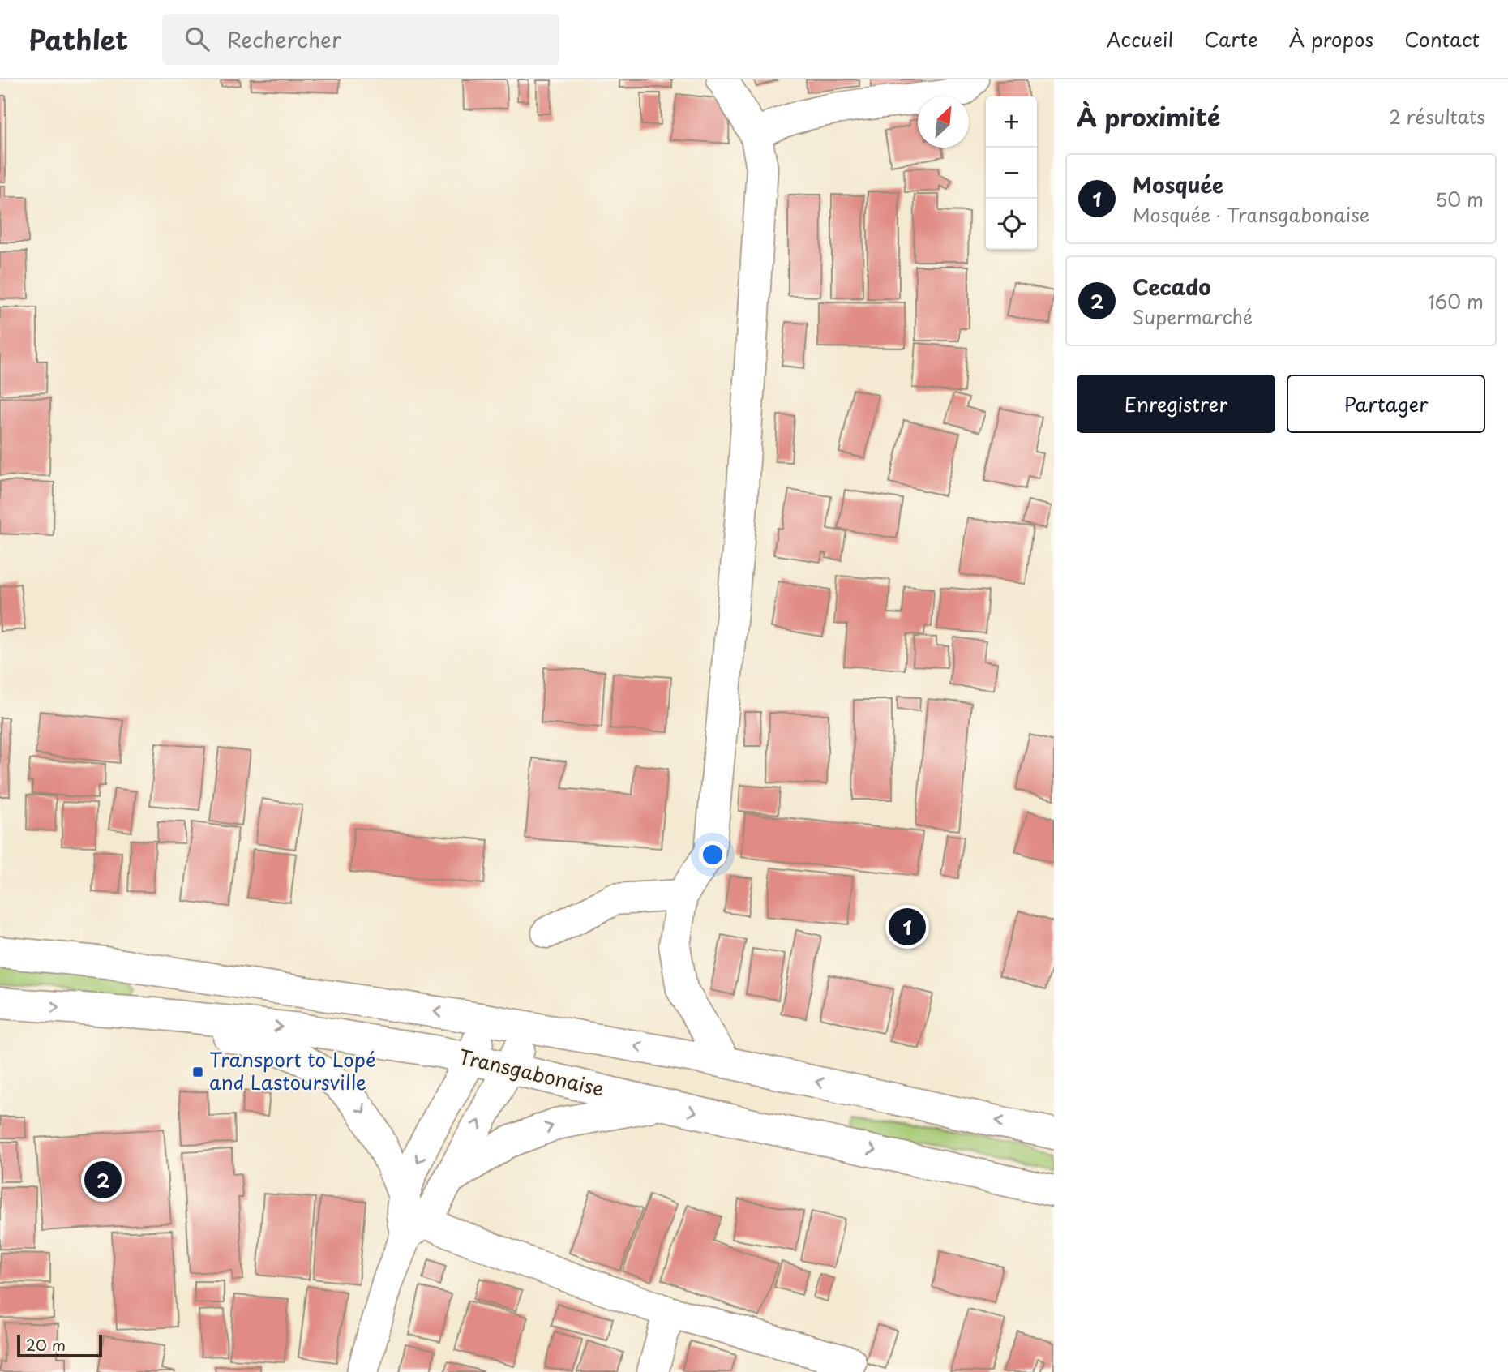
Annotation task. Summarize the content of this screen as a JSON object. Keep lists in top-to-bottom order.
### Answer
{
  "streets": {
    "main road": ["Transgabonaise"]
  },
  "places": {
    "transit": ["Transport to Lopé and Lastoursville"]
  },
  "scale_bar": "20 m",
  "north": "top right",
  "page": {
    "header": "Pathlet",
    "search": "Rechercher",
    "nav": [
      "Accueil",
      "Carte",
      "À propos",
      "Contact"
    ],
    "heading": ["À proximité", "2 résultats"],
    "map_buttons": ["+", "−"],
    "list": [
      {
        "mark": "1",
        "name": "Mosquée",
        "note": "Mosquée · Transgabonaise",
        "value": "50 m"
      },
      {
        "mark": "2",
        "name": "Cecado",
        "note": "Supermarché",
        "value": "160 m"
      }
    ],
    "buttons": ["Enregistrer", "Partager"],
    "pins": ["1", "2"],
    "scale": "20 m"
  }
}
